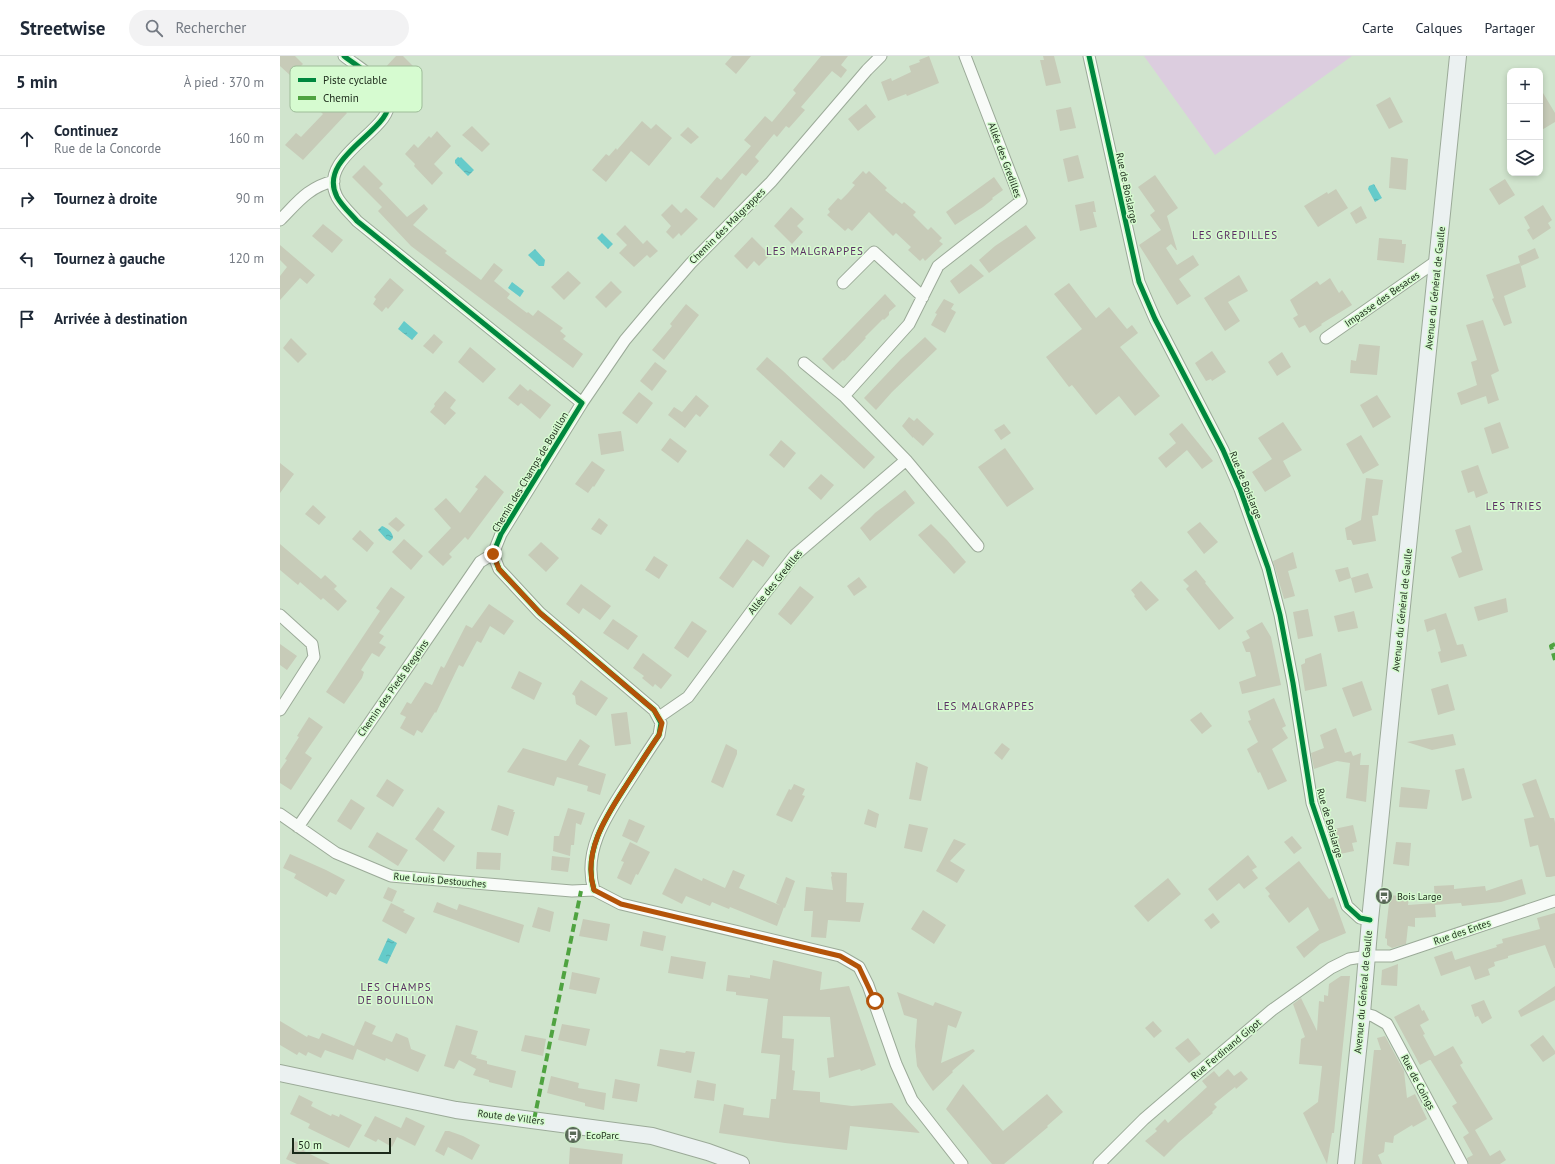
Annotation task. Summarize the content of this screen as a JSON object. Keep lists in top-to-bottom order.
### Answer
{
  "streets": {
    "main road": ["Avenue du Général de Gaulle", "Route de Villers"],
    "street": [
      "Allée des Gredilles",
      "Rue de Boislarge",
      "Chemin des Malgrappes",
      "Impasse des Besaces",
      "Chemin des Champs de Bouillon",
      "Chemin des Pieds Bregoins",
      "Rue Louis Destouches",
      "Rue des Entes",
      "Rue Ferdinand Gigot",
      "Rue de Coings"
    ]
  },
  "crossings": [
    ["Rue de Boislarge", "Avenue du Général de Gaulle"],
    ["Chemin des Malgrappes", "Chemin des Champs de Bouillon"],
    ["Avenue du Général de Gaulle", "Impasse des Besaces"],
    ["Avenue du Général de Gaulle", "Rue des Entes"],
    ["Avenue du Général de Gaulle", "Rue Ferdinand Gigot"],
    ["Avenue du Général de Gaulle", "Rue de Coings"],
    ["Chemin des Champs de Bouillon", "Chemin des Pieds Bregoins"],
    ["Chemin des Pieds Bregoins", "Rue Louis Destouches"],
    ["Rue des Entes", "Rue Ferdinand Gigot"]
  ],
  "districts": [
    "LES GREDILLES",
    "LES MALGRAPPES",
    "LES TRIES",
    "LES MALGRAPPES",
    "LES CHAMPS DE BOUILLON"
  ],
  "places": {
    "bus stop": ["Bois Large", "EcoParc"]
  },
  "legend": ["Piste cyclable", "Chemin"],
  "scale_bar": "50 m",
  "page": {
    "header": "Streetwise",
    "search": "Rechercher",
    "nav": ["Carte", "Calques", "Partager"],
    "heading": ["5 min", "À pied · 370 m"],
    "map_buttons": ["+", "−"],
    "list": [
      ["Continuez", "Rue de la Concorde", "160 m"],
      ["Tournez à droite", "90 m"],
      ["Tournez à gauche", "120 m"],
      "Arrivée à destination"
    ],
    "scale": "50 m"
  }
}
